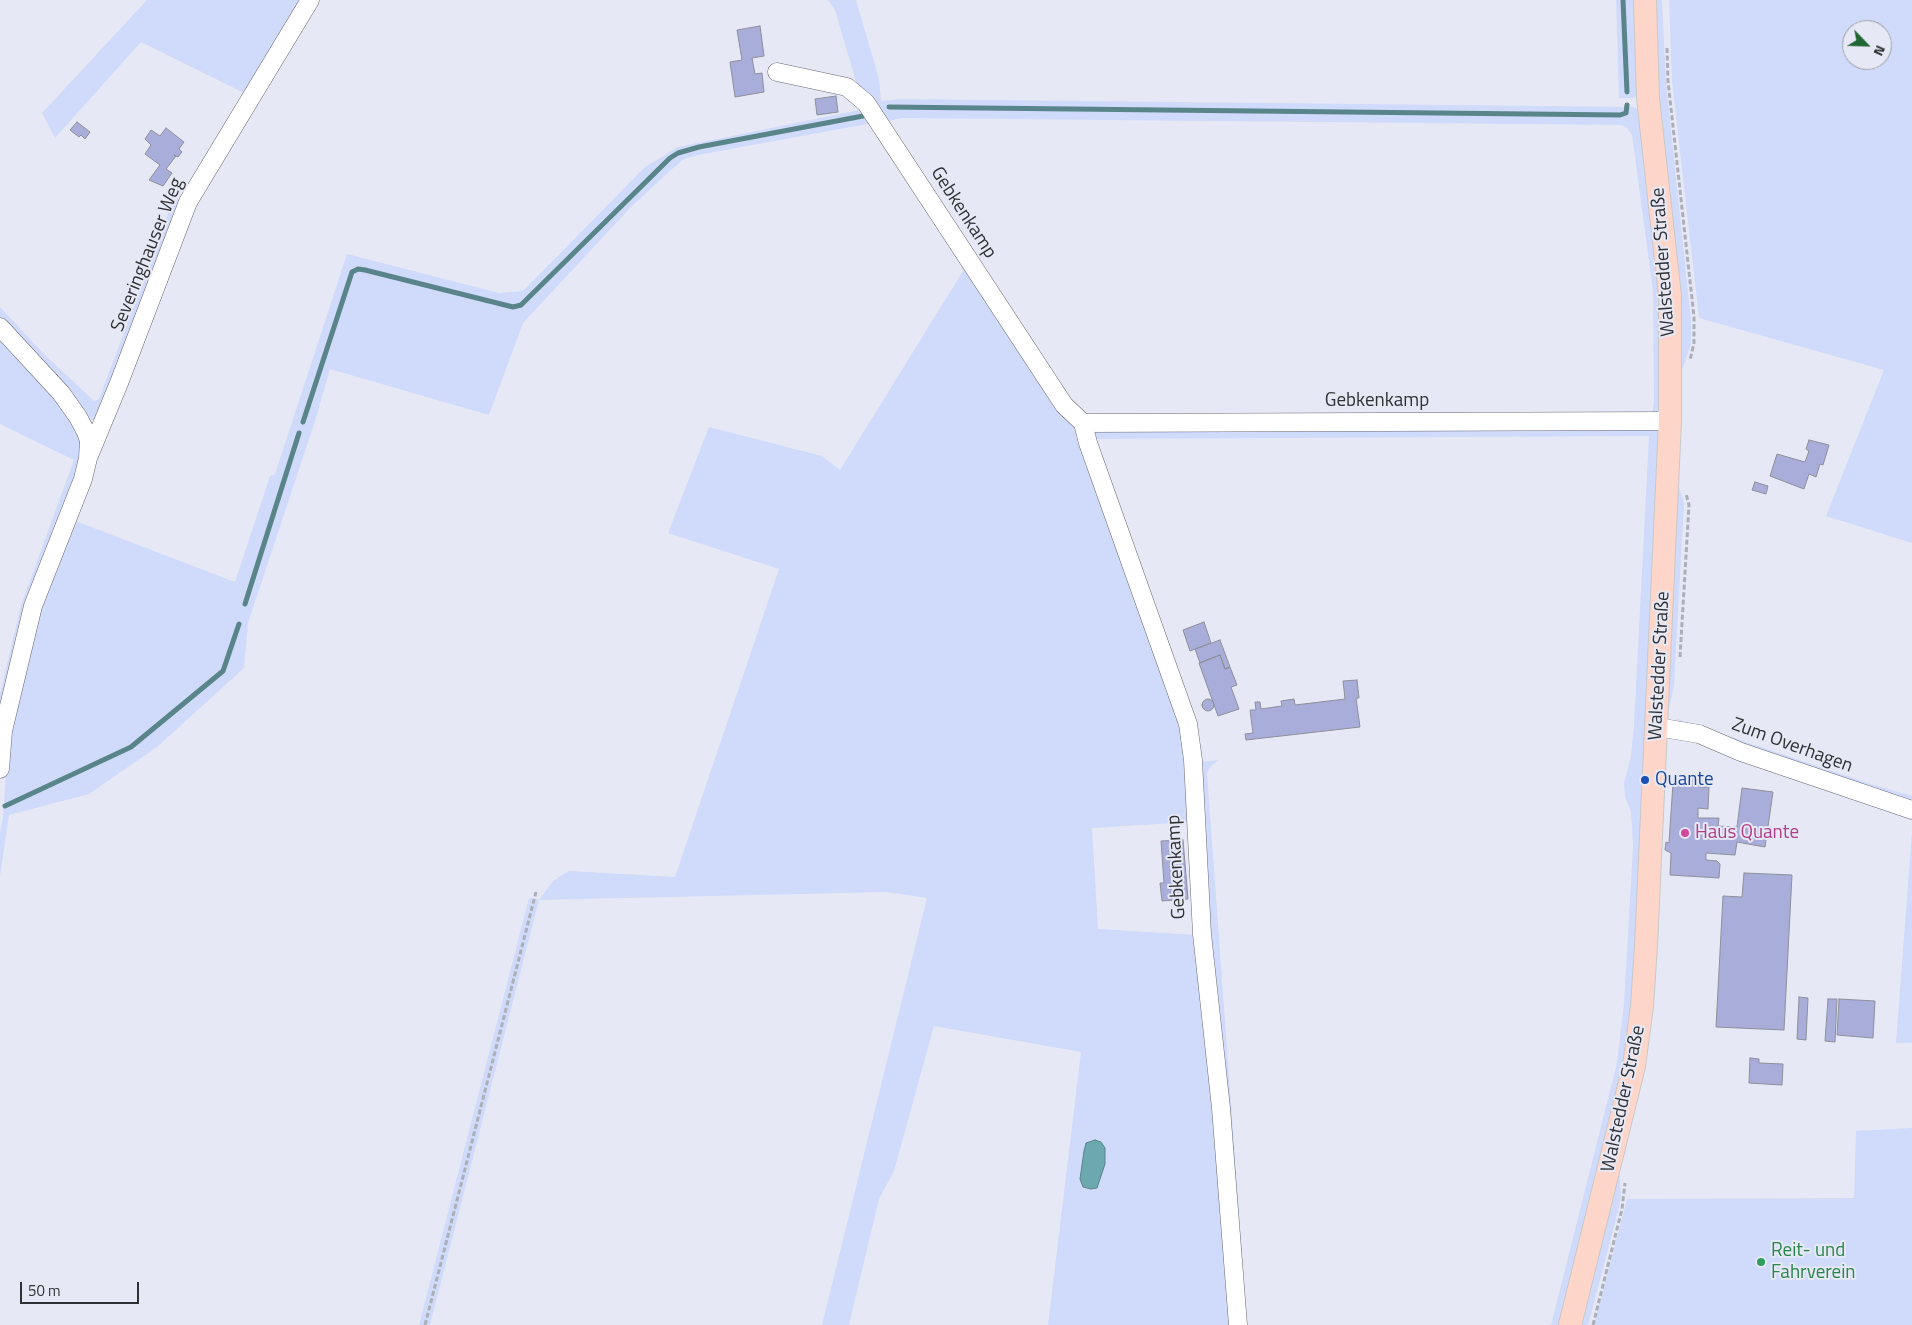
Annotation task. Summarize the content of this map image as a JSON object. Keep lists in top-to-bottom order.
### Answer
{
  "streets": {
    "main road": ["Walstedder Straße"],
    "street": ["Gebkenkamp", "Severinghauser Weg", "Zum Overhagen"]
  },
  "crossings": [
    ["Gebkenkamp", "Walstedder Straße"],
    ["Walstedder Straße", "Zum Overhagen"]
  ],
  "places": ["Quante", "Haus Quante", "Reit- und Fahrverein"],
  "scale_bar": "50 m",
  "north": "bottom right"
}
